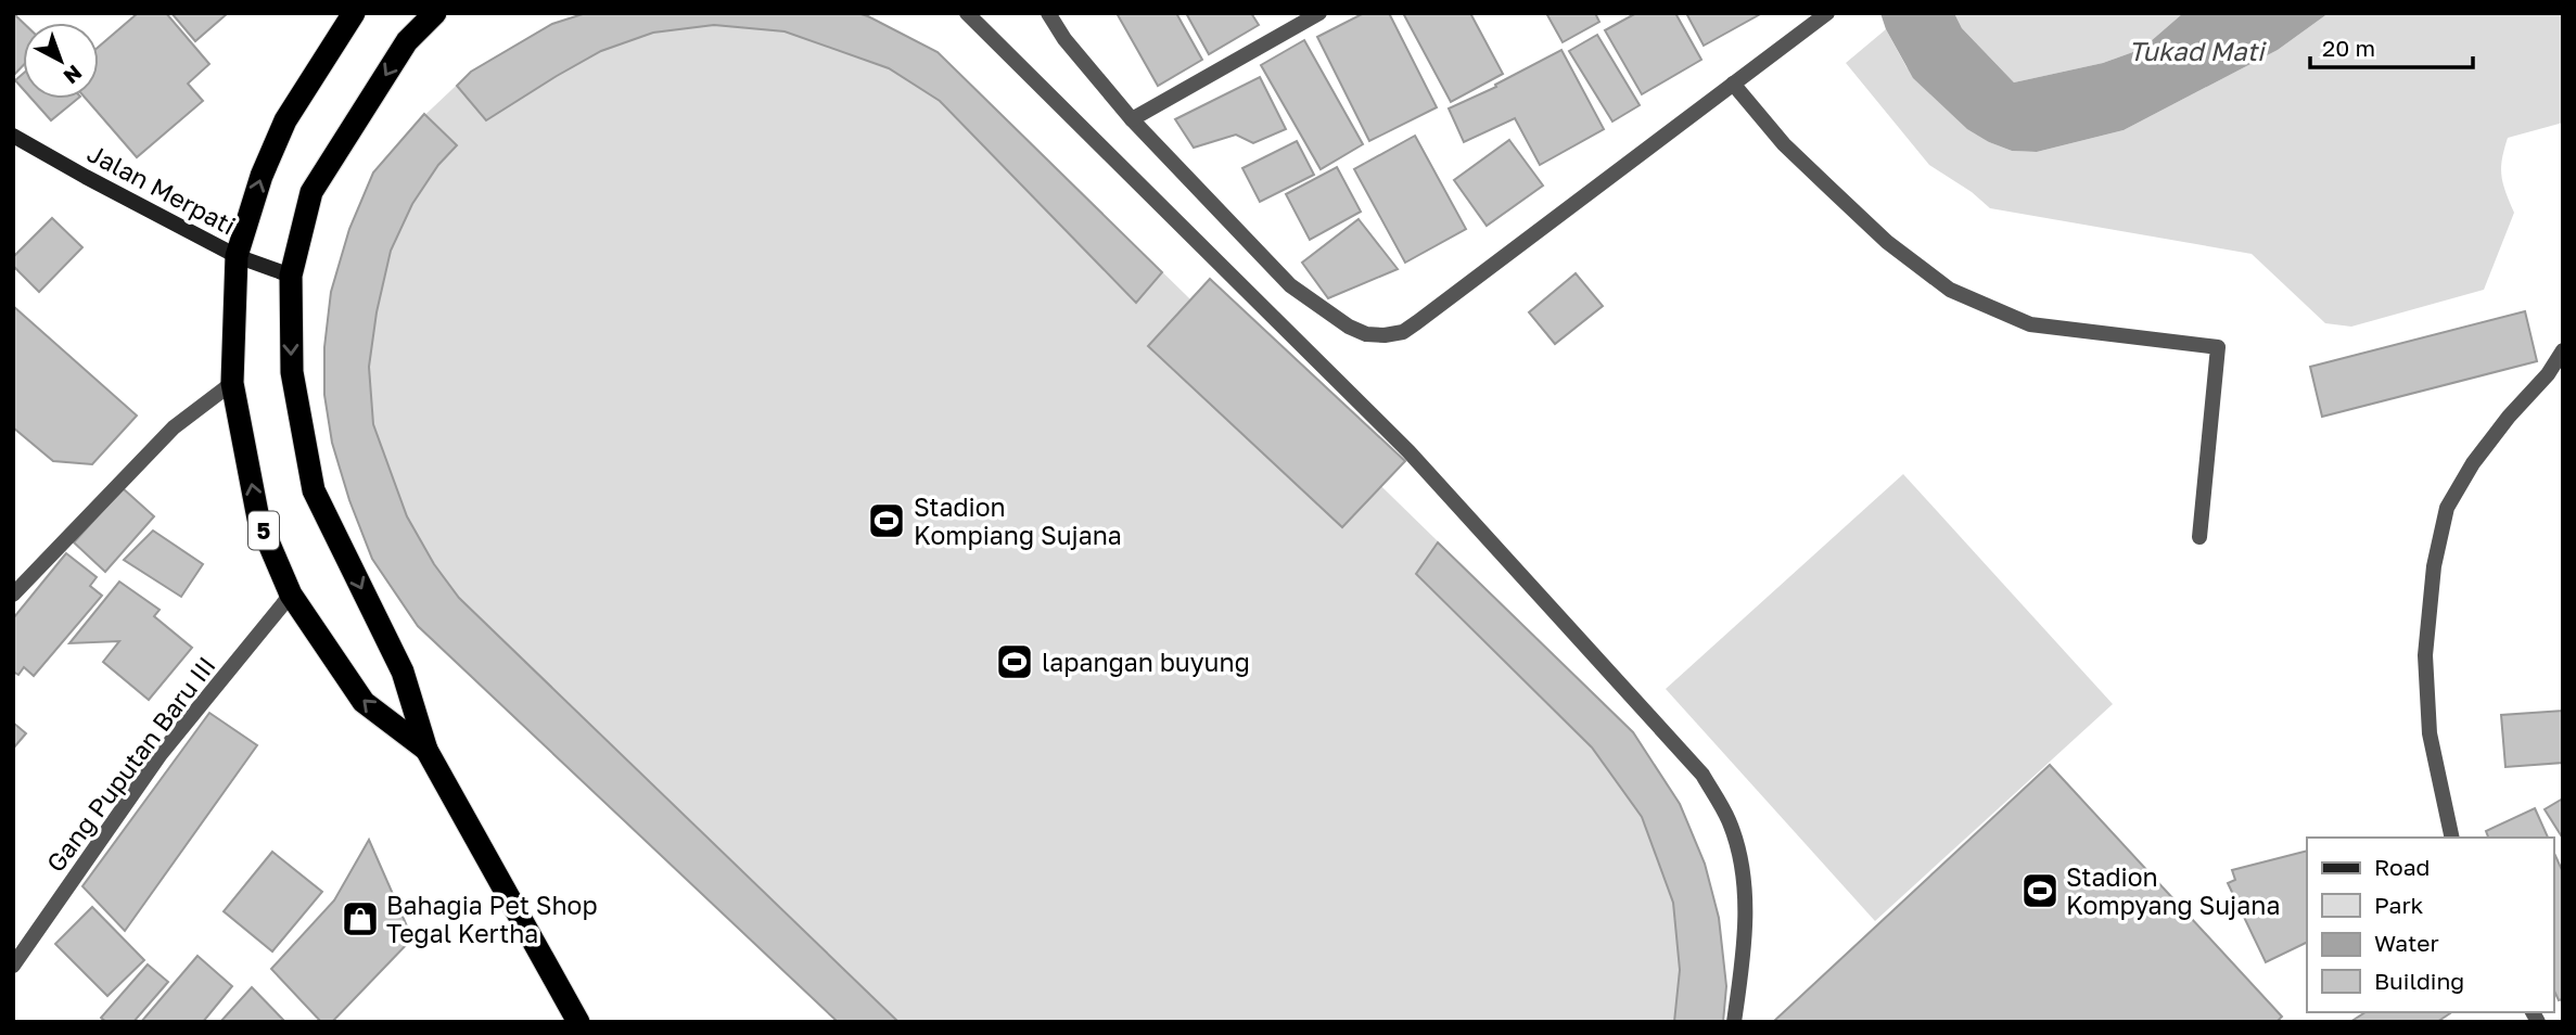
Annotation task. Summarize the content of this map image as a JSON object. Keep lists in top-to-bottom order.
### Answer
{
  "streets": {
    "highway": ["5"],
    "street": ["Jalan Merpati", "Gang Puputan Baru III"]
  },
  "crossings": [
    ["Jalan Merpati", "5"],
    ["5", "Gang Puputan Baru III"]
  ],
  "water": ["Tukad Mati"],
  "places": {
    "sports": ["Stadion Kompiang Sujana", "lapangan buyung", "Stadion Kompyang Sujana"],
    "shop": ["Bahagia Pet Shop Tegal Kertha"]
  },
  "legend": [
    "Road",
    "Park",
    "Water",
    "Building"
  ],
  "scale_bar": "20 m",
  "north": "bottom right"
}
